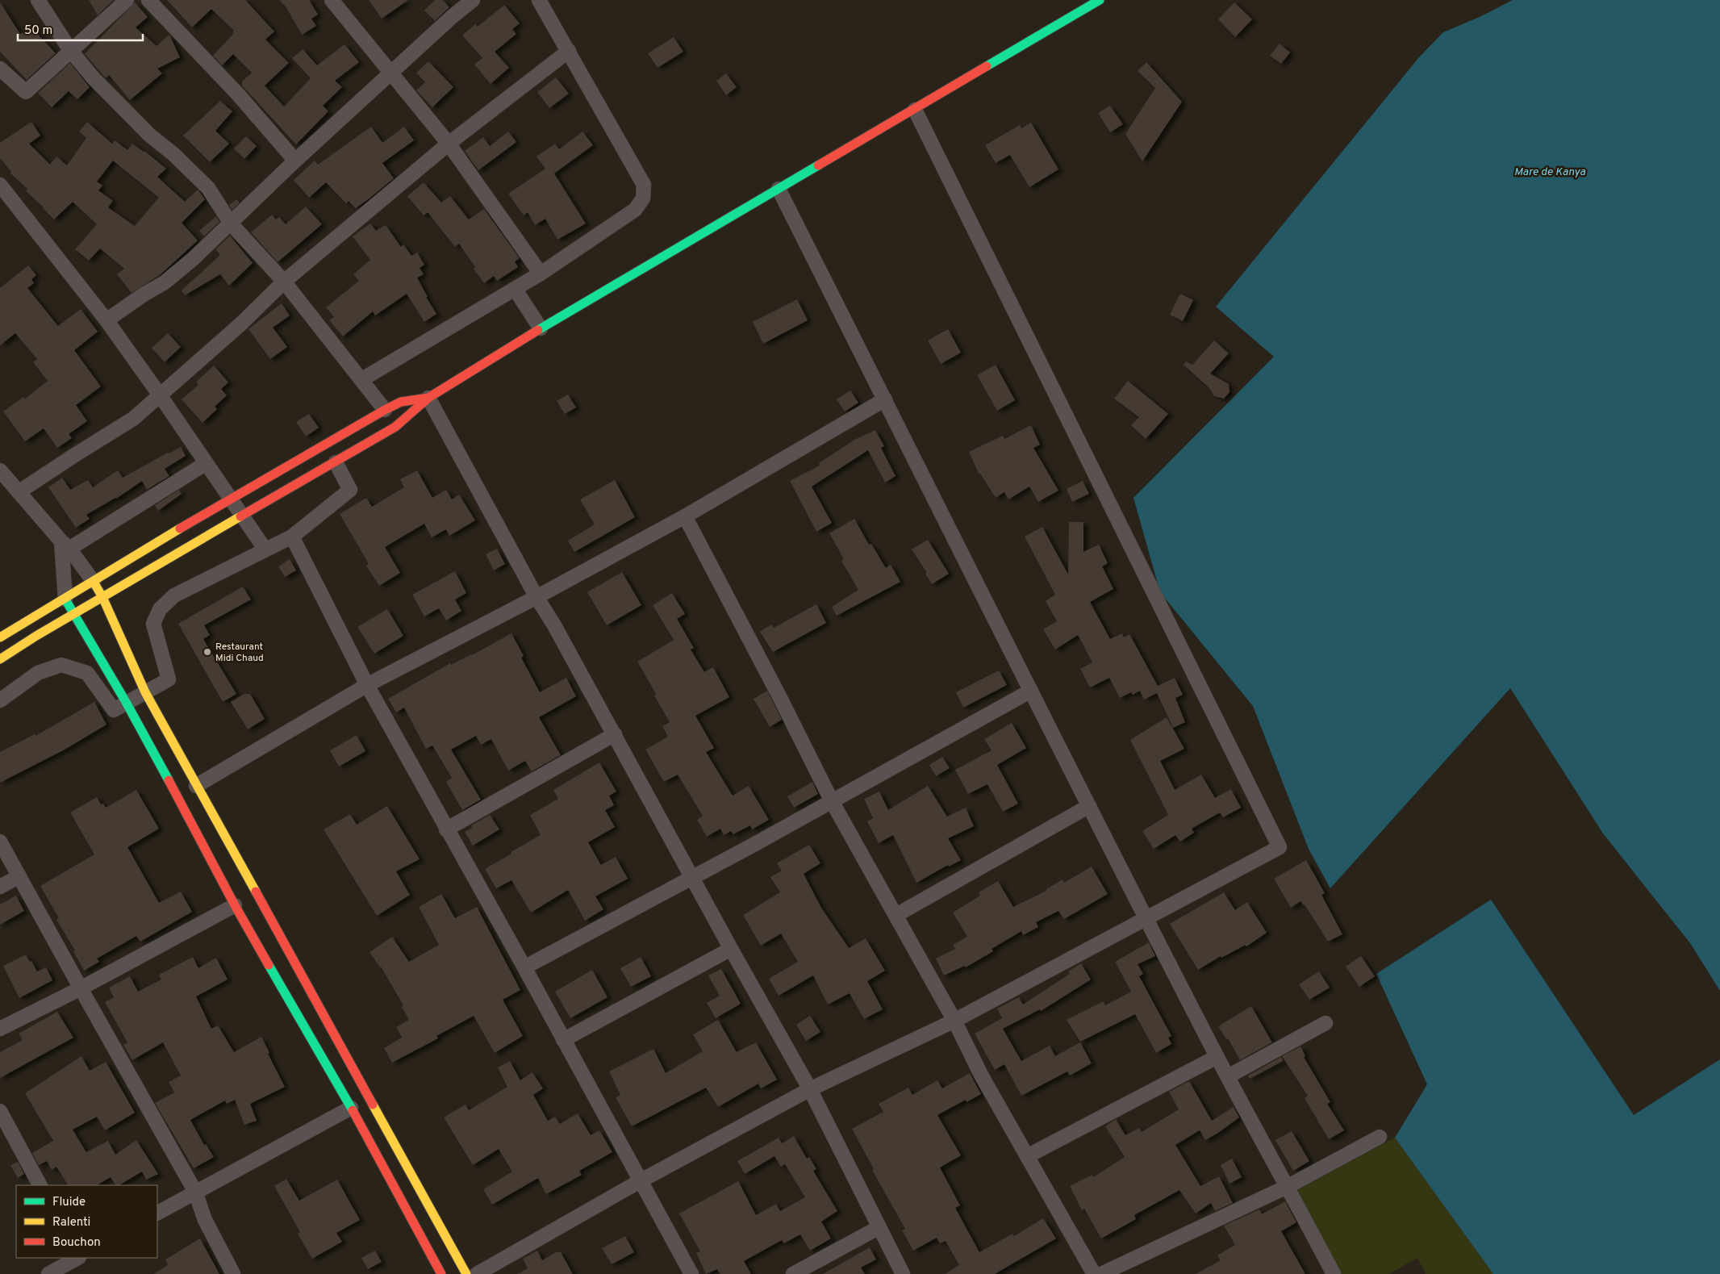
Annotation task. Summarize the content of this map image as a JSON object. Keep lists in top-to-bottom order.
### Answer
{
  "water": ["Mare de Kanya"],
  "places": ["Restaurant Midi Chaud"],
  "legend": ["Fluide", "Ralenti", "Bouchon"],
  "scale_bar": "50 m"
}
